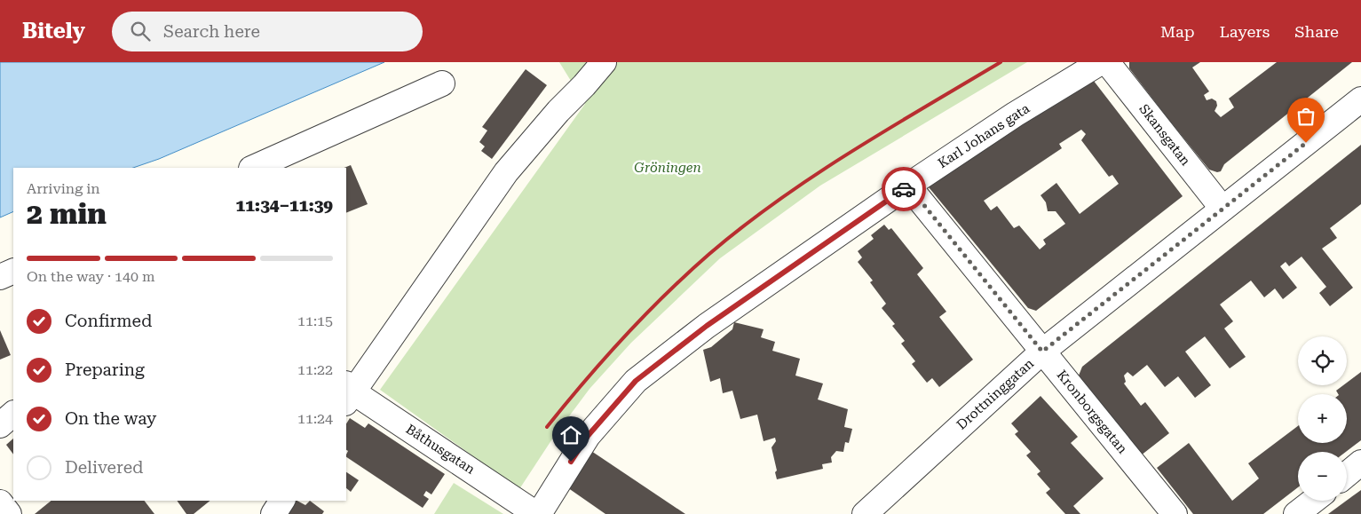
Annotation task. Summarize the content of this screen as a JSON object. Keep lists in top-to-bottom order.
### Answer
{
  "streets": {
    "street": [
      "Skansgatan",
      "Karl Johans gata",
      "Drottninggatan",
      "Kronborgsgatan",
      "Båthusgatan"
    ]
  },
  "crossings": [
    ["Skansgatan", "Drottninggatan"],
    ["Karl Johans gata", "Kronborgsgatan"],
    ["Karl Johans gata", "Båthusgatan"],
    ["Drottninggatan", "Kronborgsgatan"]
  ],
  "parks": ["Gröningen"],
  "page": {
    "header": "Bitely",
    "search": "Search here",
    "nav": ["Map", "Layers", "Share"],
    "heading": ["2 min", "Arriving in", "11:34–11:39"],
    "bar": "On the way · 140 m",
    "list": [
      ["Confirmed", "11:15"],
      ["Preparing", "11:22"],
      ["On the way", "11:24"],
      "Delivered"
    ],
    "map_buttons": ["+", "−"]
  }
}
